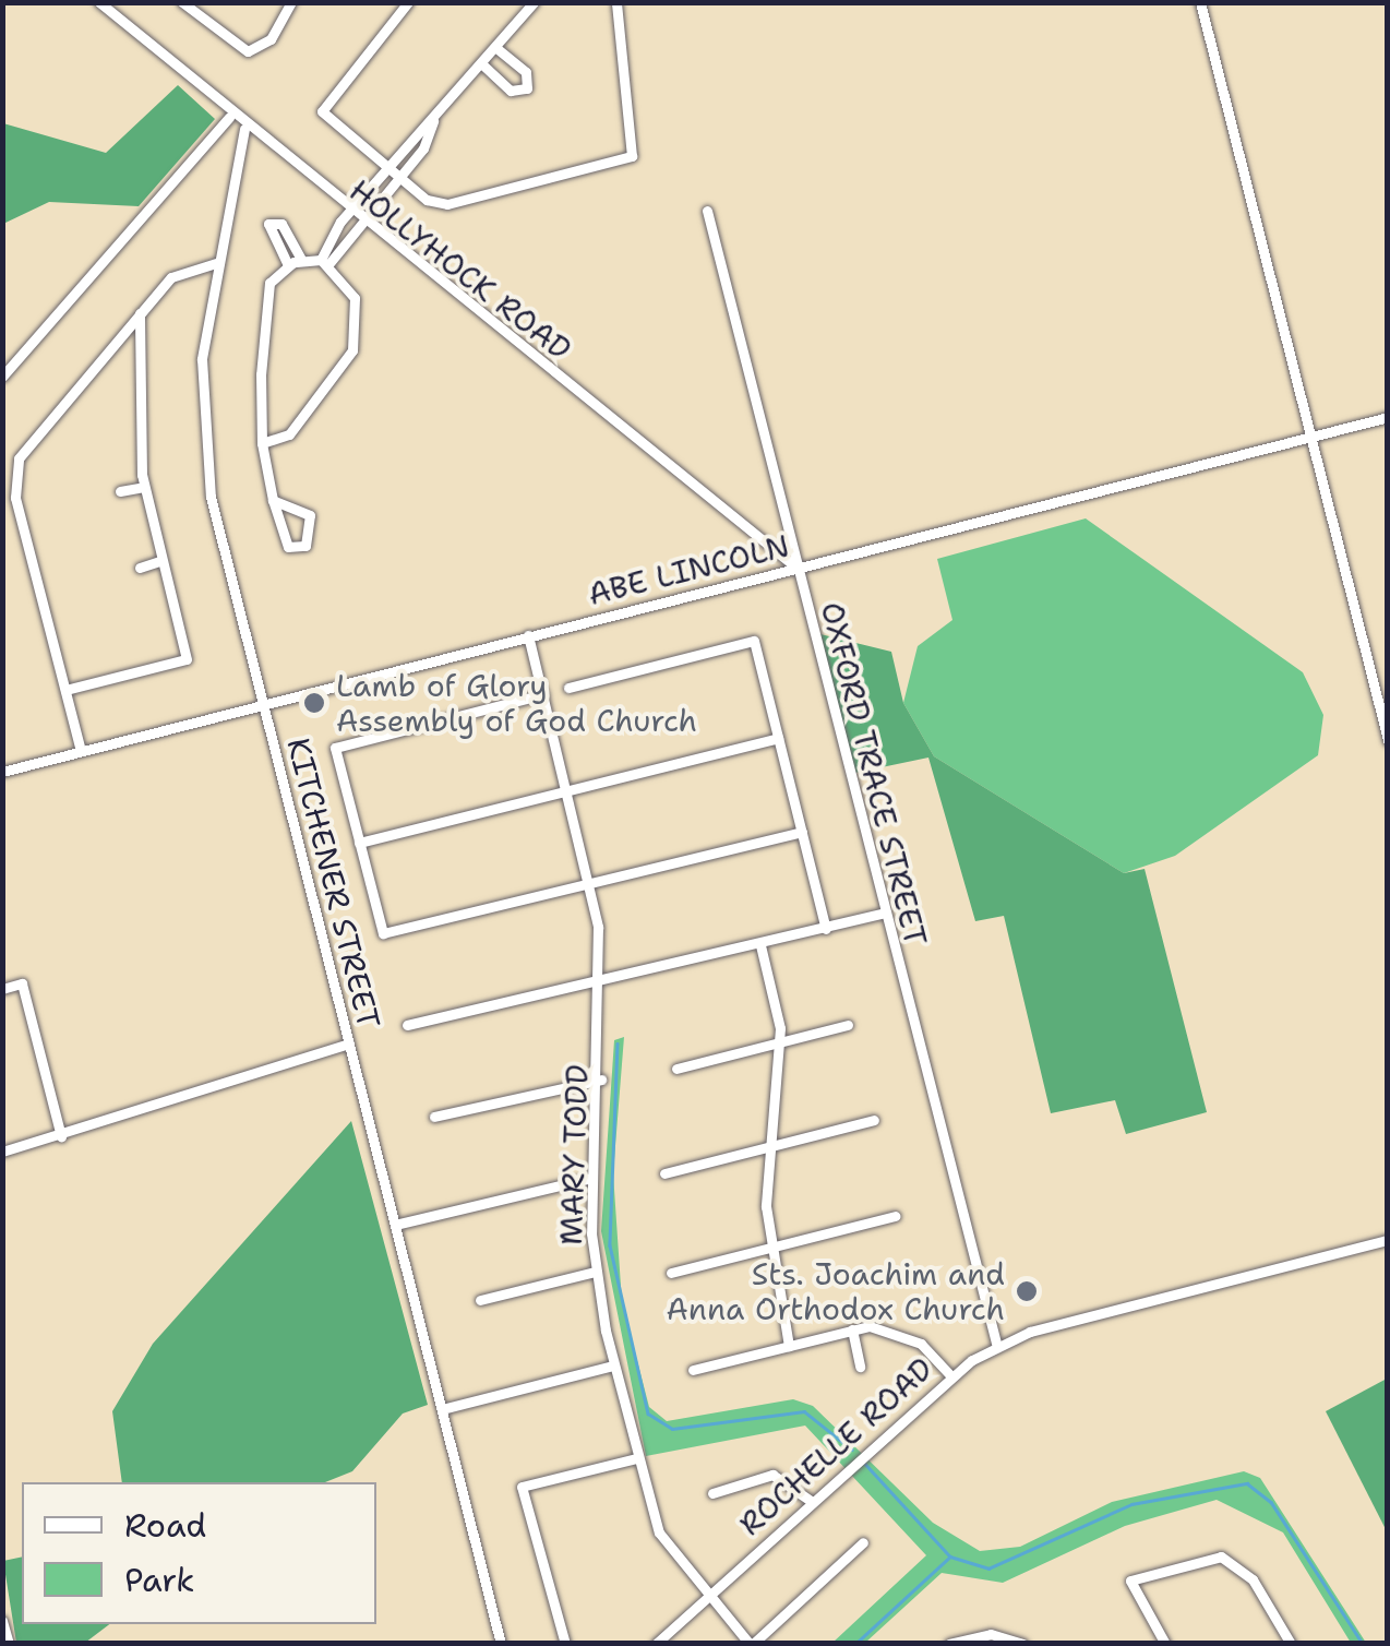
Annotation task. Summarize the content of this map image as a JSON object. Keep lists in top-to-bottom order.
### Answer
{
  "streets": {
    "street": [
      "HOLLYHOCK ROAD",
      "ABE LINCOLN",
      "OXFORD TRACE STREET",
      "KITCHENER STREET",
      "MARY TODD",
      "ROCHELLE ROAD"
    ]
  },
  "crossings": [
    ["HOLLYHOCK ROAD", "ABE LINCOLN"],
    ["HOLLYHOCK ROAD", "OXFORD TRACE STREET"],
    ["HOLLYHOCK ROAD", "KITCHENER STREET"],
    ["ABE LINCOLN", "OXFORD TRACE STREET"],
    ["ABE LINCOLN", "KITCHENER STREET"],
    ["ABE LINCOLN", "MARY TODD"],
    ["OXFORD TRACE STREET", "ROCHELLE ROAD"],
    ["MARY TODD", "ROCHELLE ROAD"]
  ],
  "places": ["Lamb of Glory Assembly of God Church", "Sts. Joachim and Anna Orthodox Church"],
  "legend": ["Road", "Park"]
}
